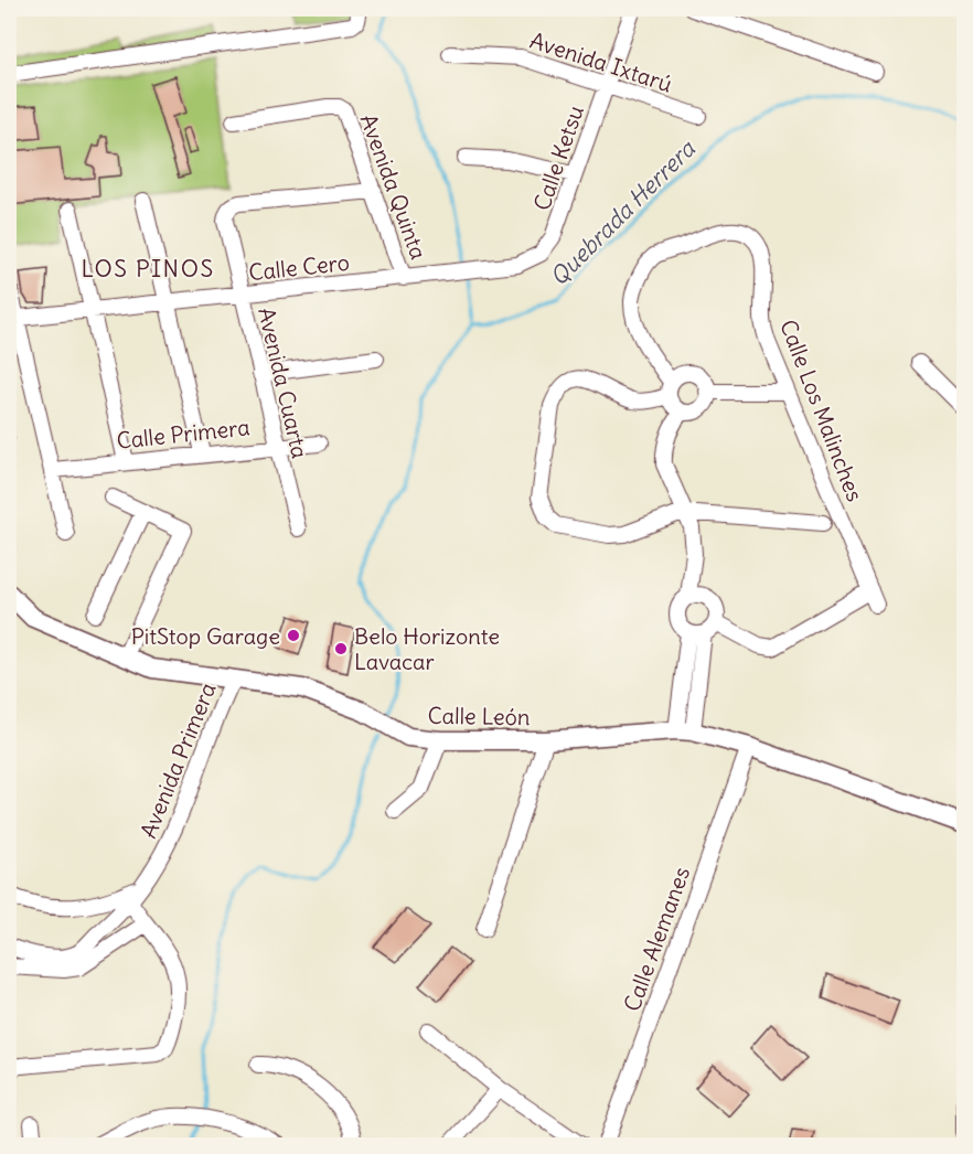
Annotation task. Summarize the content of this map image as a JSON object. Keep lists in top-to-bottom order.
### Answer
{
  "streets": {
    "main road": ["Calle León"],
    "street": [
      "Avenida Ixtarú",
      "Calle Ketsu",
      "Avenida Quinta",
      "Calle Cero",
      "Avenida Cuarta",
      "Calle Los Malinches",
      "Calle Primera",
      "Avenida Primera",
      "Calle Alemanes"
    ]
  },
  "crossings": [
    ["Avenida Ixtarú", "Calle Ketsu"],
    ["Calle Ketsu", "Calle Cero"],
    ["Avenida Quinta", "Calle Cero"],
    ["Avenida Quinta", "Avenida Cuarta"],
    ["Calle Cero", "Avenida Cuarta"],
    ["Avenida Cuarta", "Calle Primera"],
    ["Calle León", "Avenida Primera"],
    ["Calle León", "Calle Alemanes"]
  ],
  "districts": ["LOS PINOS"],
  "water": ["Quebrada Herrera"],
  "places": ["PitStop Garage", "Belo Horizonte Lavacar"]
}
